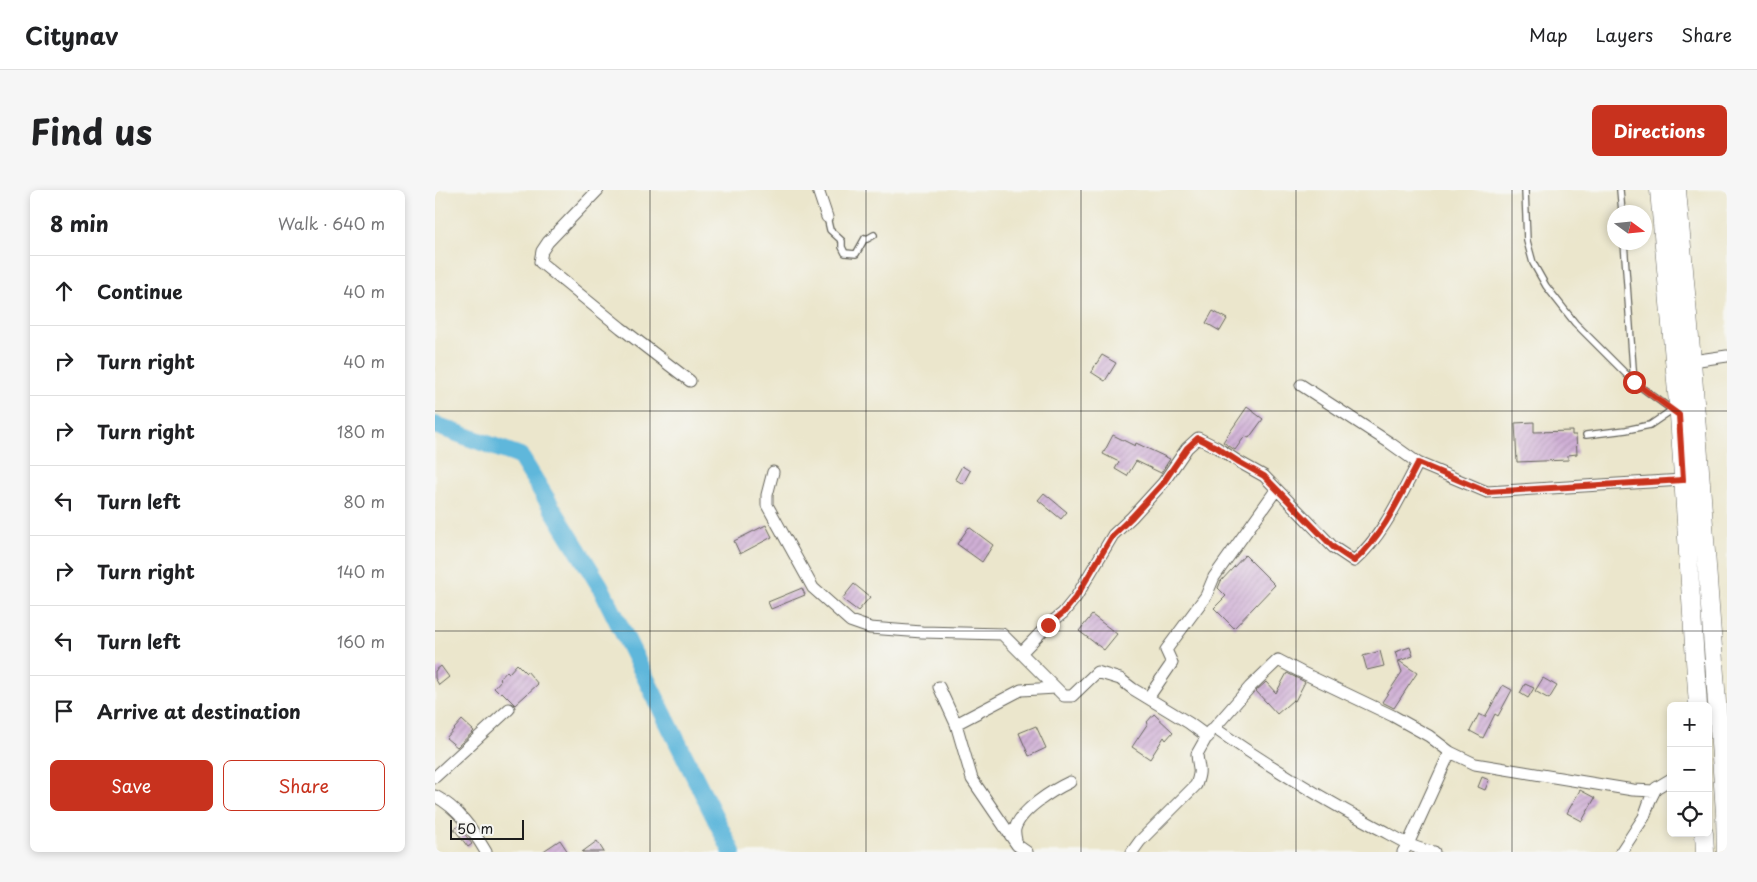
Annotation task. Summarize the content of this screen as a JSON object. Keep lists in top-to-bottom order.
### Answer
{
  "scale_bar": "50 m",
  "north": "right",
  "page": {
    "header": "Citynav",
    "nav": ["Map", "Layers", "Share"],
    "title": "Find us",
    "buttons": [
      "Directions",
      ["Save", "Share"]
    ],
    "heading": ["8 min", "Walk · 640 m"],
    "list": [
      ["Continue", "40 m"],
      ["Turn right", "40 m"],
      ["Turn right", "180 m"],
      ["Turn left", "80 m"],
      ["Turn right", "140 m"],
      ["Turn left", "160 m"],
      "Arrive at destination"
    ],
    "map_buttons": ["+", "−"],
    "scale": "50 m"
  }
}
